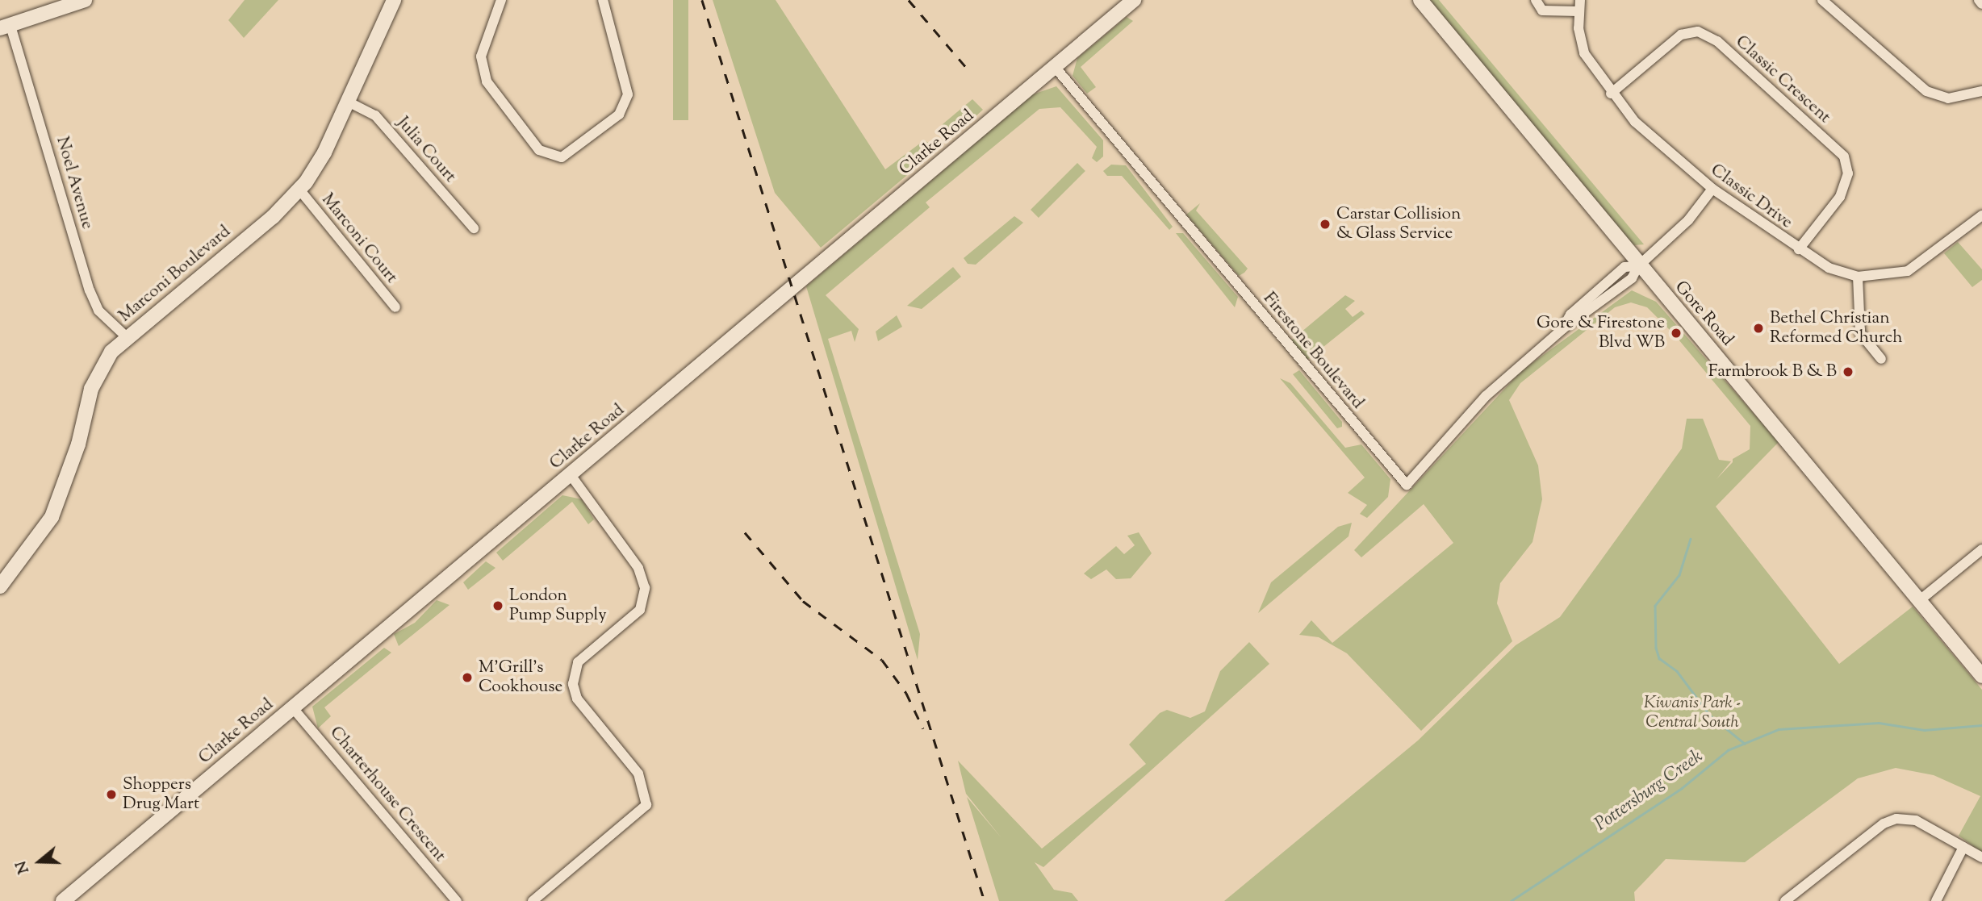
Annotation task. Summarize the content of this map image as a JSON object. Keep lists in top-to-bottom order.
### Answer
{
  "streets": {
    "main road": ["Clarke Road", "Marconi Boulevard", "Gore Road"],
    "street": [
      "Classic Crescent",
      "Julia Court",
      "Noel Avenue",
      "Classic Drive",
      "Marconi Court",
      "Firestone Boulevard",
      "Charterhouse Crescent"
    ]
  },
  "crossings": [
    ["Classic Crescent", "Classic Drive"],
    ["Clarke Road", "Firestone Boulevard"],
    ["Clarke Road", "Charterhouse Crescent"],
    ["Julia Court", "Marconi Boulevard"],
    ["Noel Avenue", "Marconi Boulevard"],
    ["Classic Drive", "Firestone Boulevard"],
    ["Marconi Court", "Marconi Boulevard"],
    ["Gore Road", "Firestone Boulevard"]
  ],
  "water": ["Pottersburg Creek"],
  "parks": ["Kiwanis Park - Central South"],
  "places": [
    "Carstar Collision & Glass Service",
    "Bethel Christian Reformed Church",
    "Gore & Firestone Blvd WB",
    "Farmbrook B & B",
    "London Pump Supply",
    "M'Grill's Cookhouse",
    "Shoppers Drug Mart"
  ],
  "north": "left"
}
